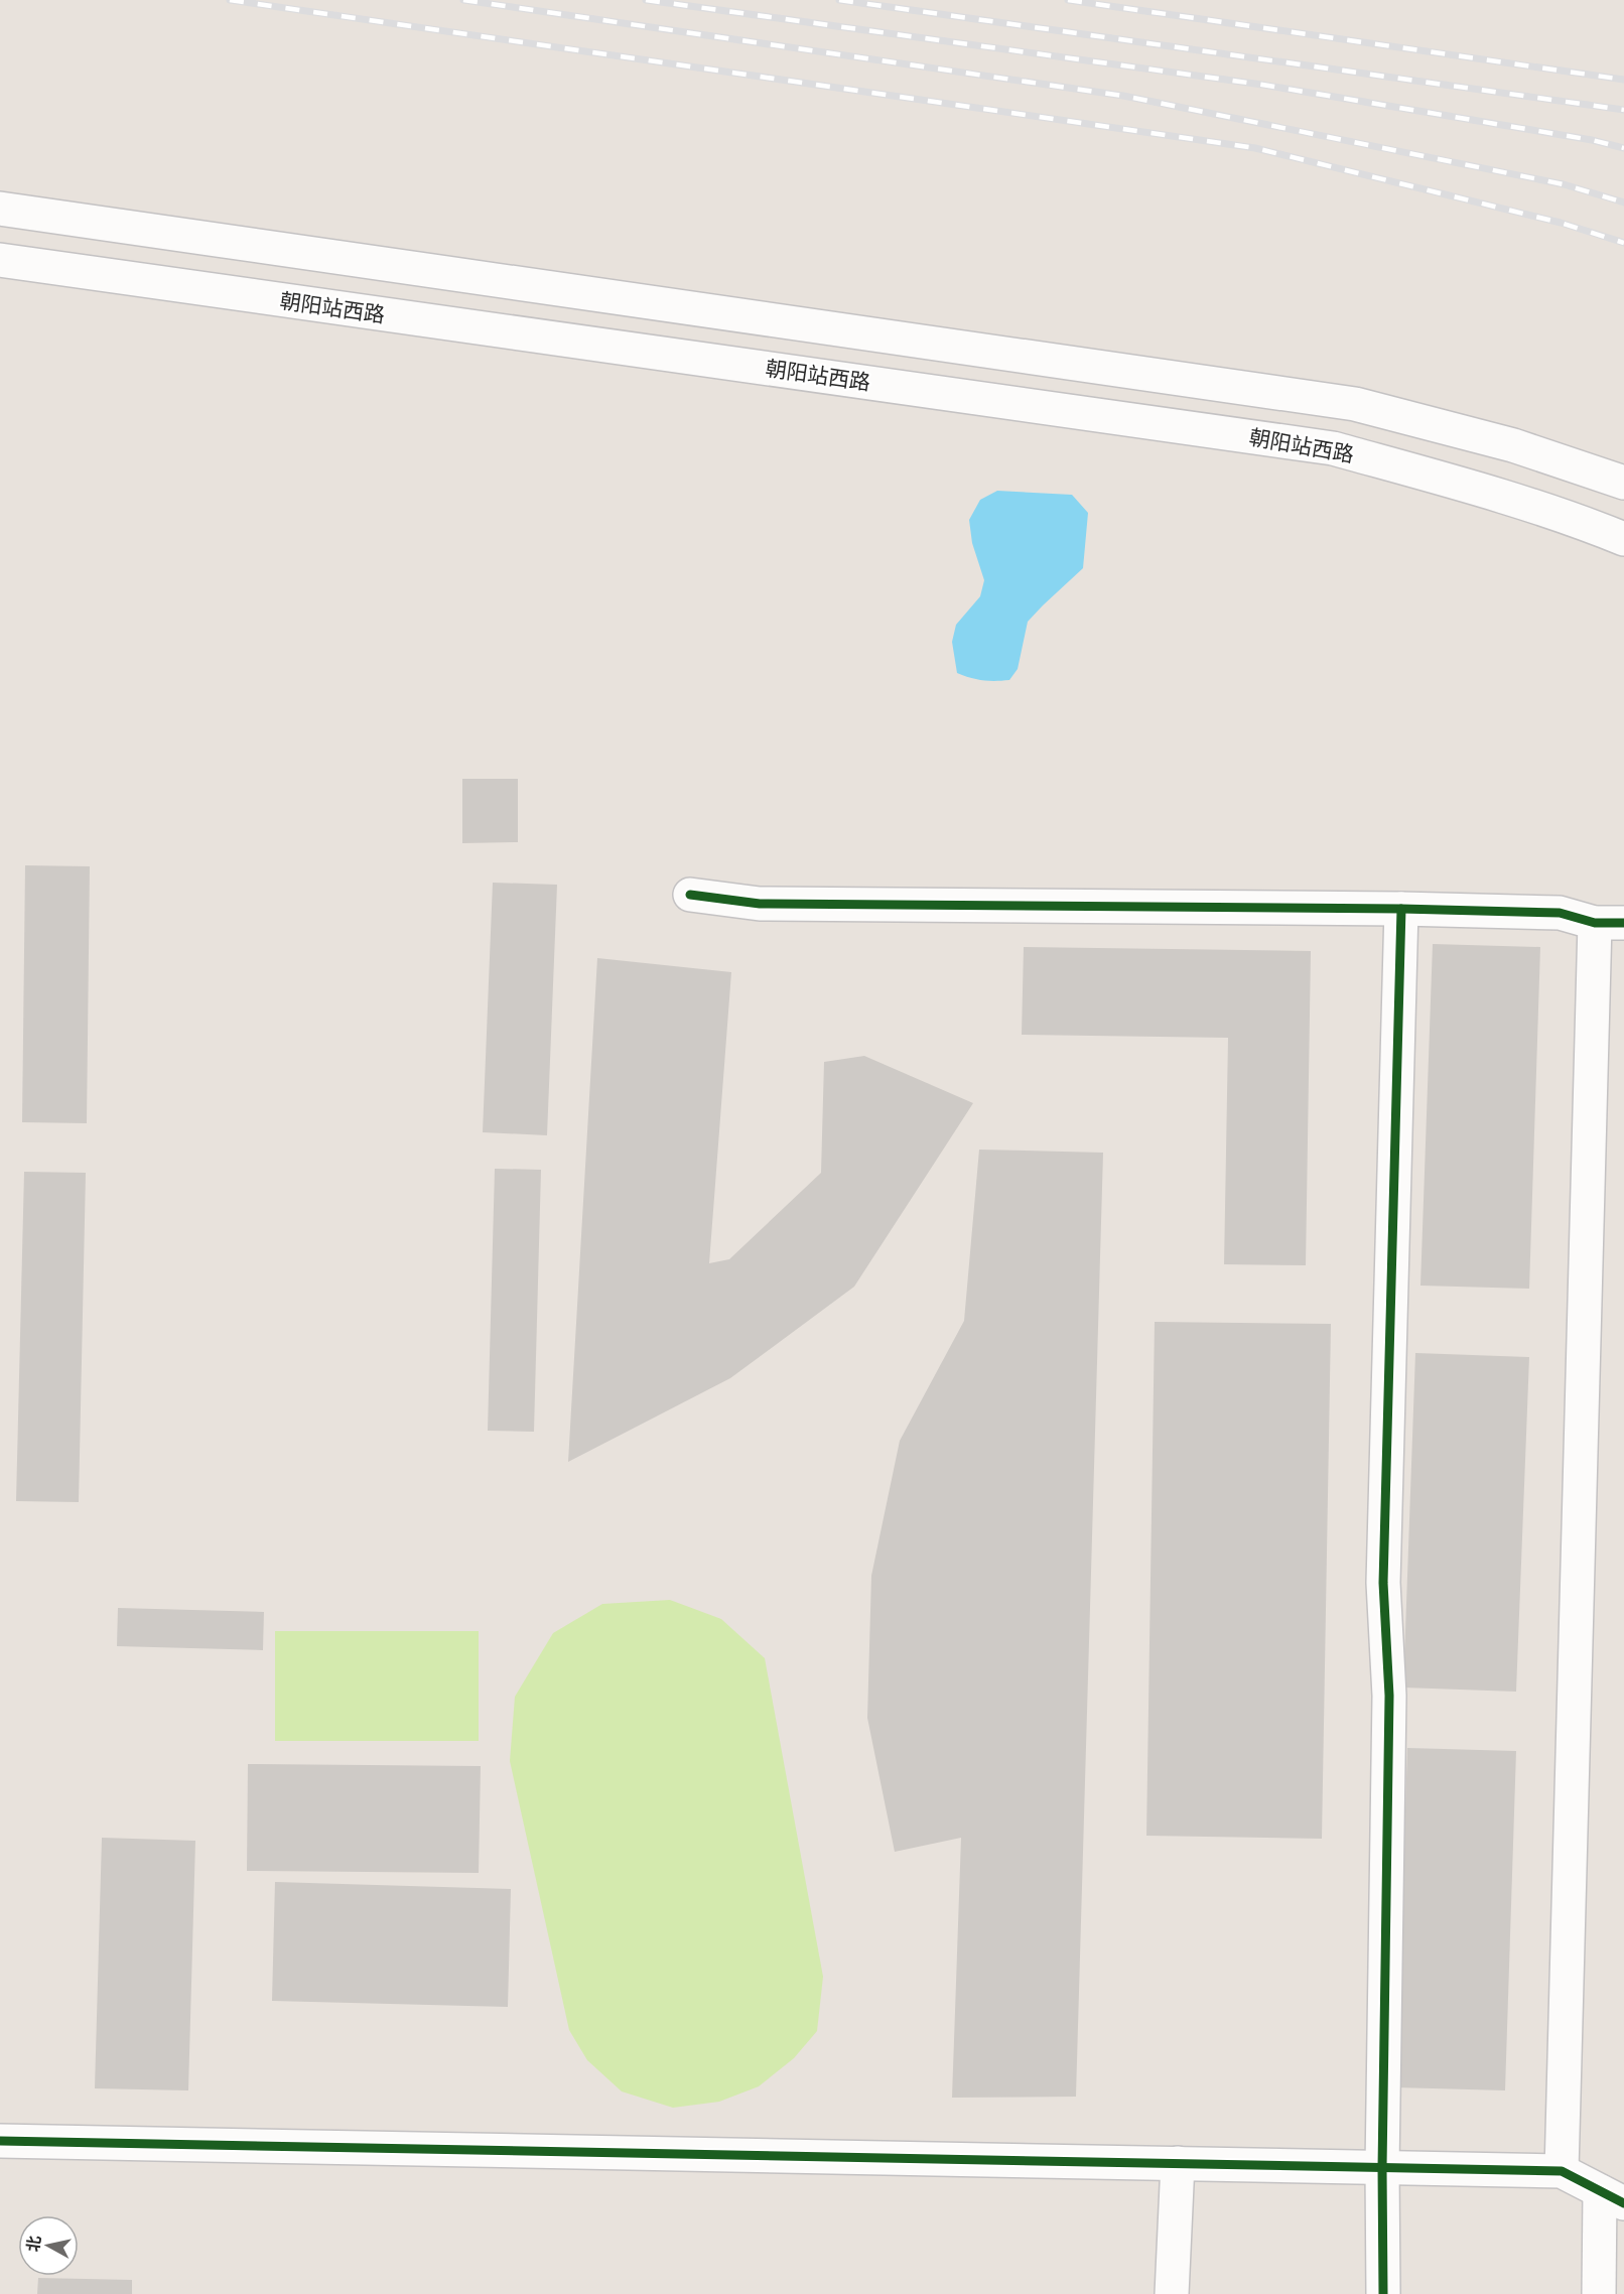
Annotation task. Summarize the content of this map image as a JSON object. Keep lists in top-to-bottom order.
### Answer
{
  "streets": {
    "street": ["朝阳站西路"]
  },
  "north": "left"
}
